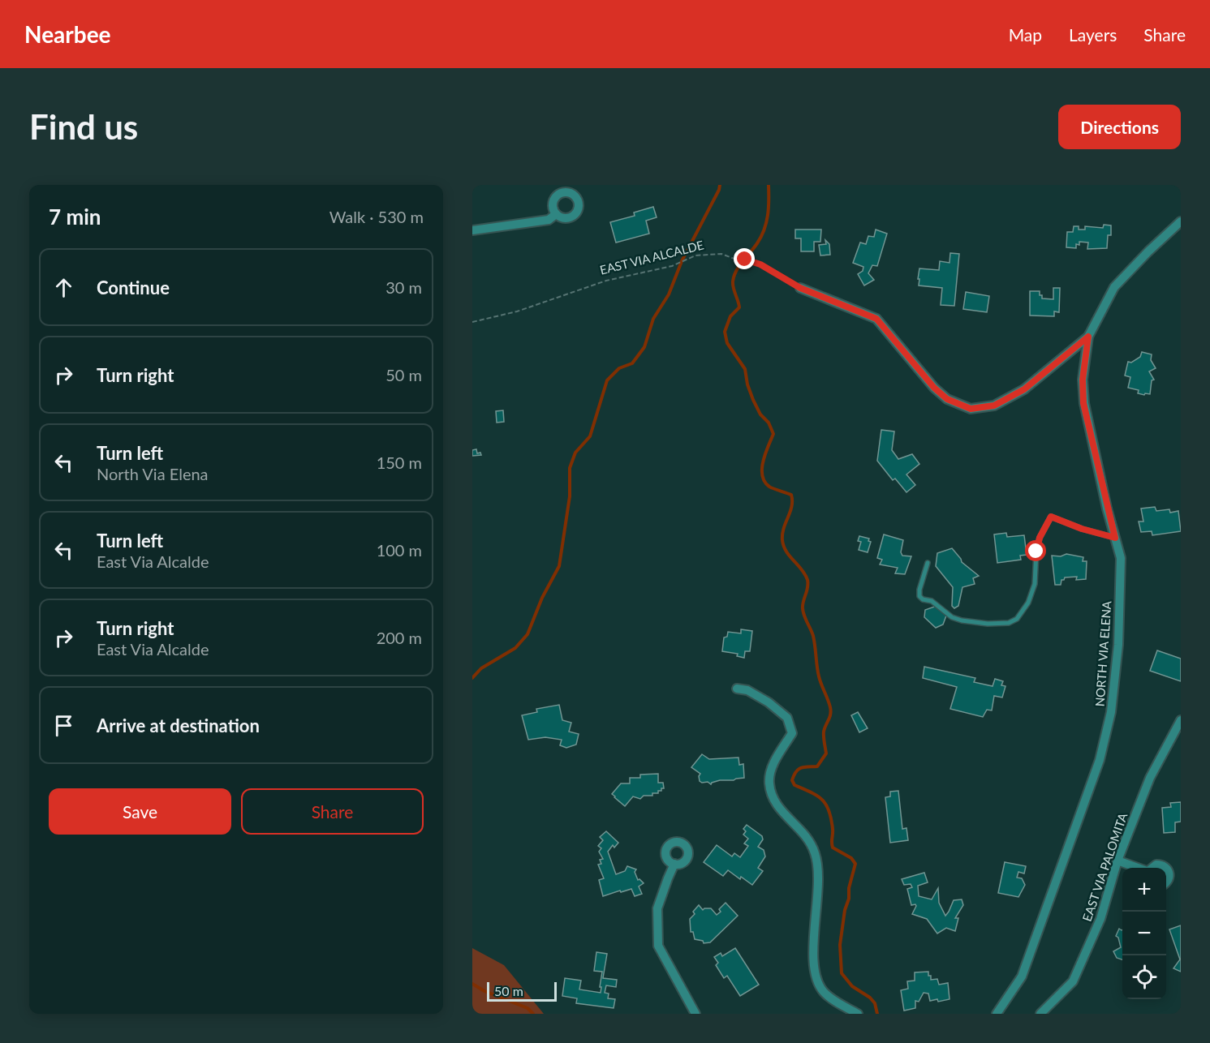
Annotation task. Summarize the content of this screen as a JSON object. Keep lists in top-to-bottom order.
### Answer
{
  "streets": {
    "street": ["NORTH VIA ELENA", "EAST VIA PALOMITA"],
    "path": ["EAST VIA ALCALDE"]
  },
  "scale_bar": "50 m",
  "page": {
    "header": "Nearbee",
    "nav": ["Map", "Layers", "Share"],
    "buttons": [
      "Directions",
      ["Save", "Share"]
    ],
    "title": "Find us",
    "heading": ["7 min", "Walk · 530 m"],
    "list": [
      ["Continue", "30 m"],
      ["Turn right", "50 m"],
      ["Turn left", "North Via Elena", "150 m"],
      ["Turn left", "East Via Alcalde", "100 m"],
      ["Turn right", "East Via Alcalde", "200 m"],
      "Arrive at destination"
    ],
    "map_buttons": ["+", "−"],
    "scale": "50 m"
  }
}
